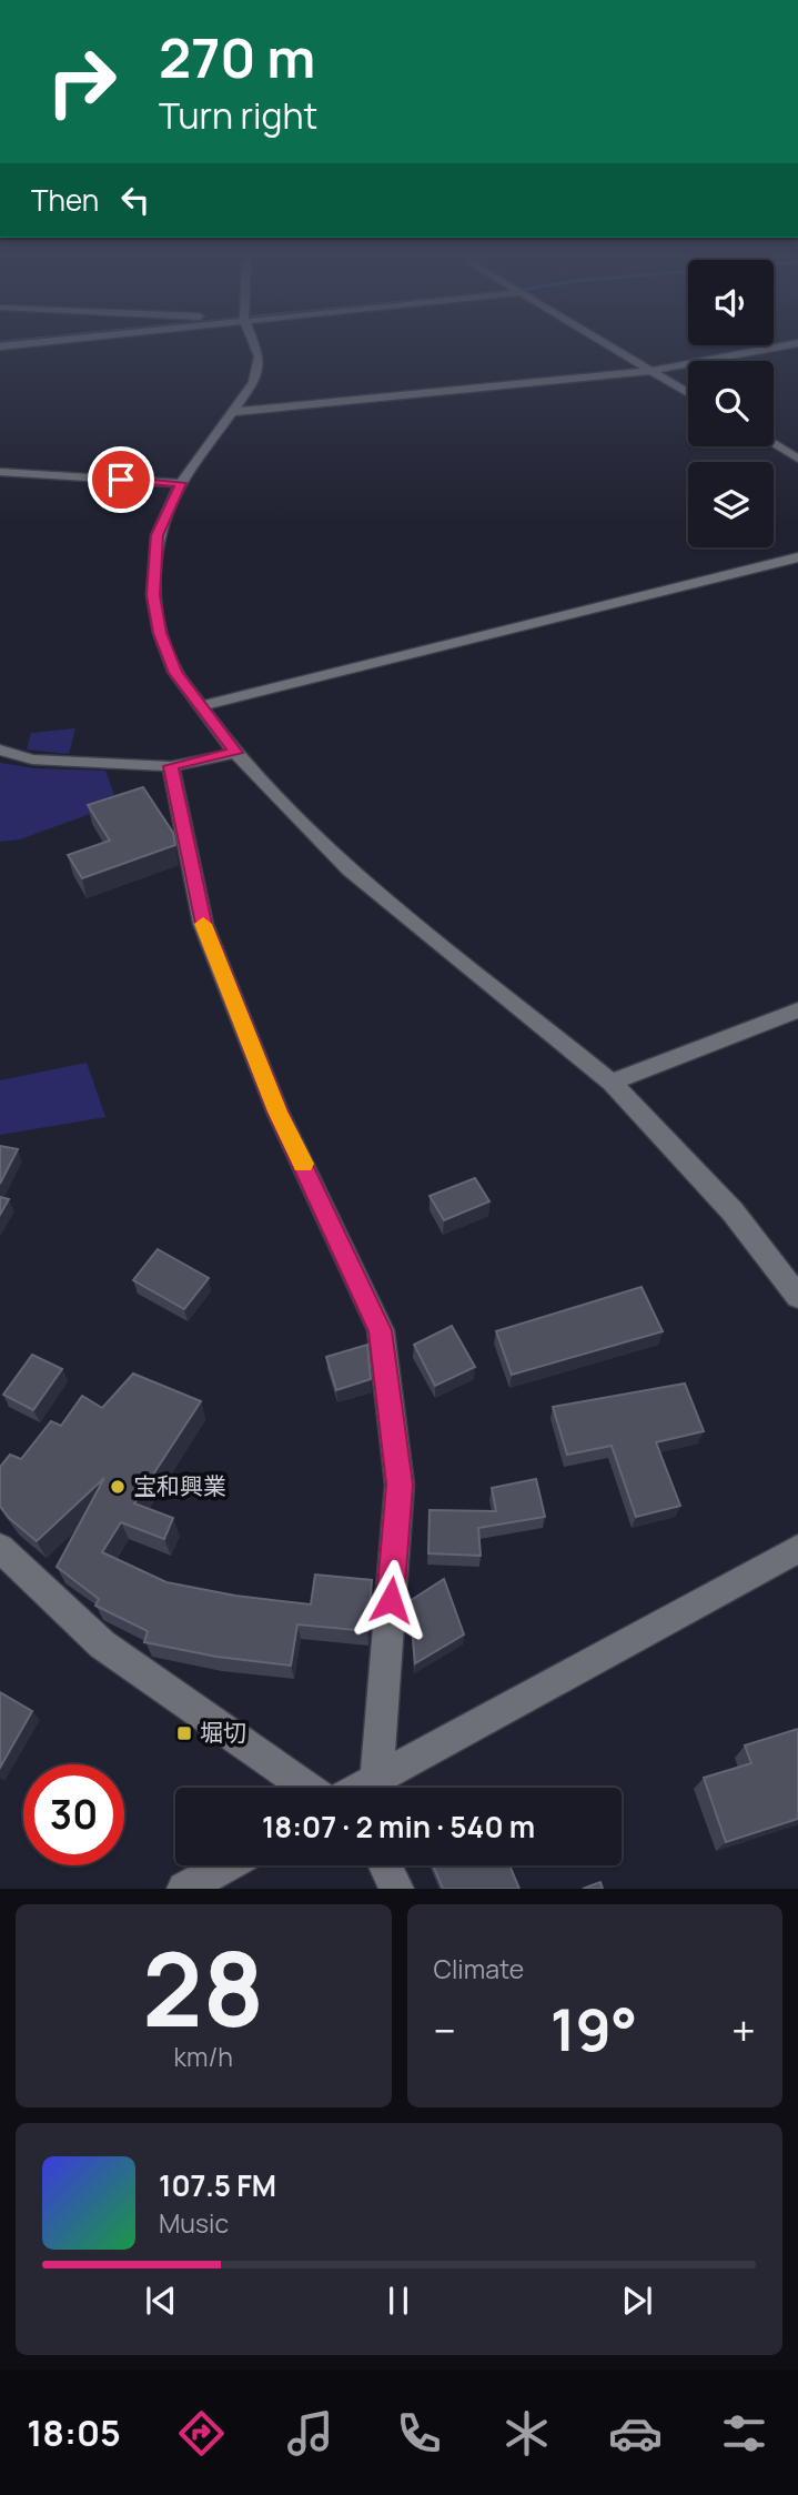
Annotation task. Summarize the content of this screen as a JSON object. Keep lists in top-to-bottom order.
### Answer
{
  "places": {
    "other": ["宝和興業"],
    "transit": ["堀切"]
  },
  "page": {
    "turn": ["270 m", "Turn right"],
    "then": "Then",
    "limit": "30",
    "trip": "18:07 · 2 min · 540 m",
    "tile": [
      ["28", "km/h"],
      "Climate"
    ],
    "heat": ["−", "19°", "+"],
    "song": ["107.5 FM", "Music"],
    "tabs": "18:05"
  }
}
